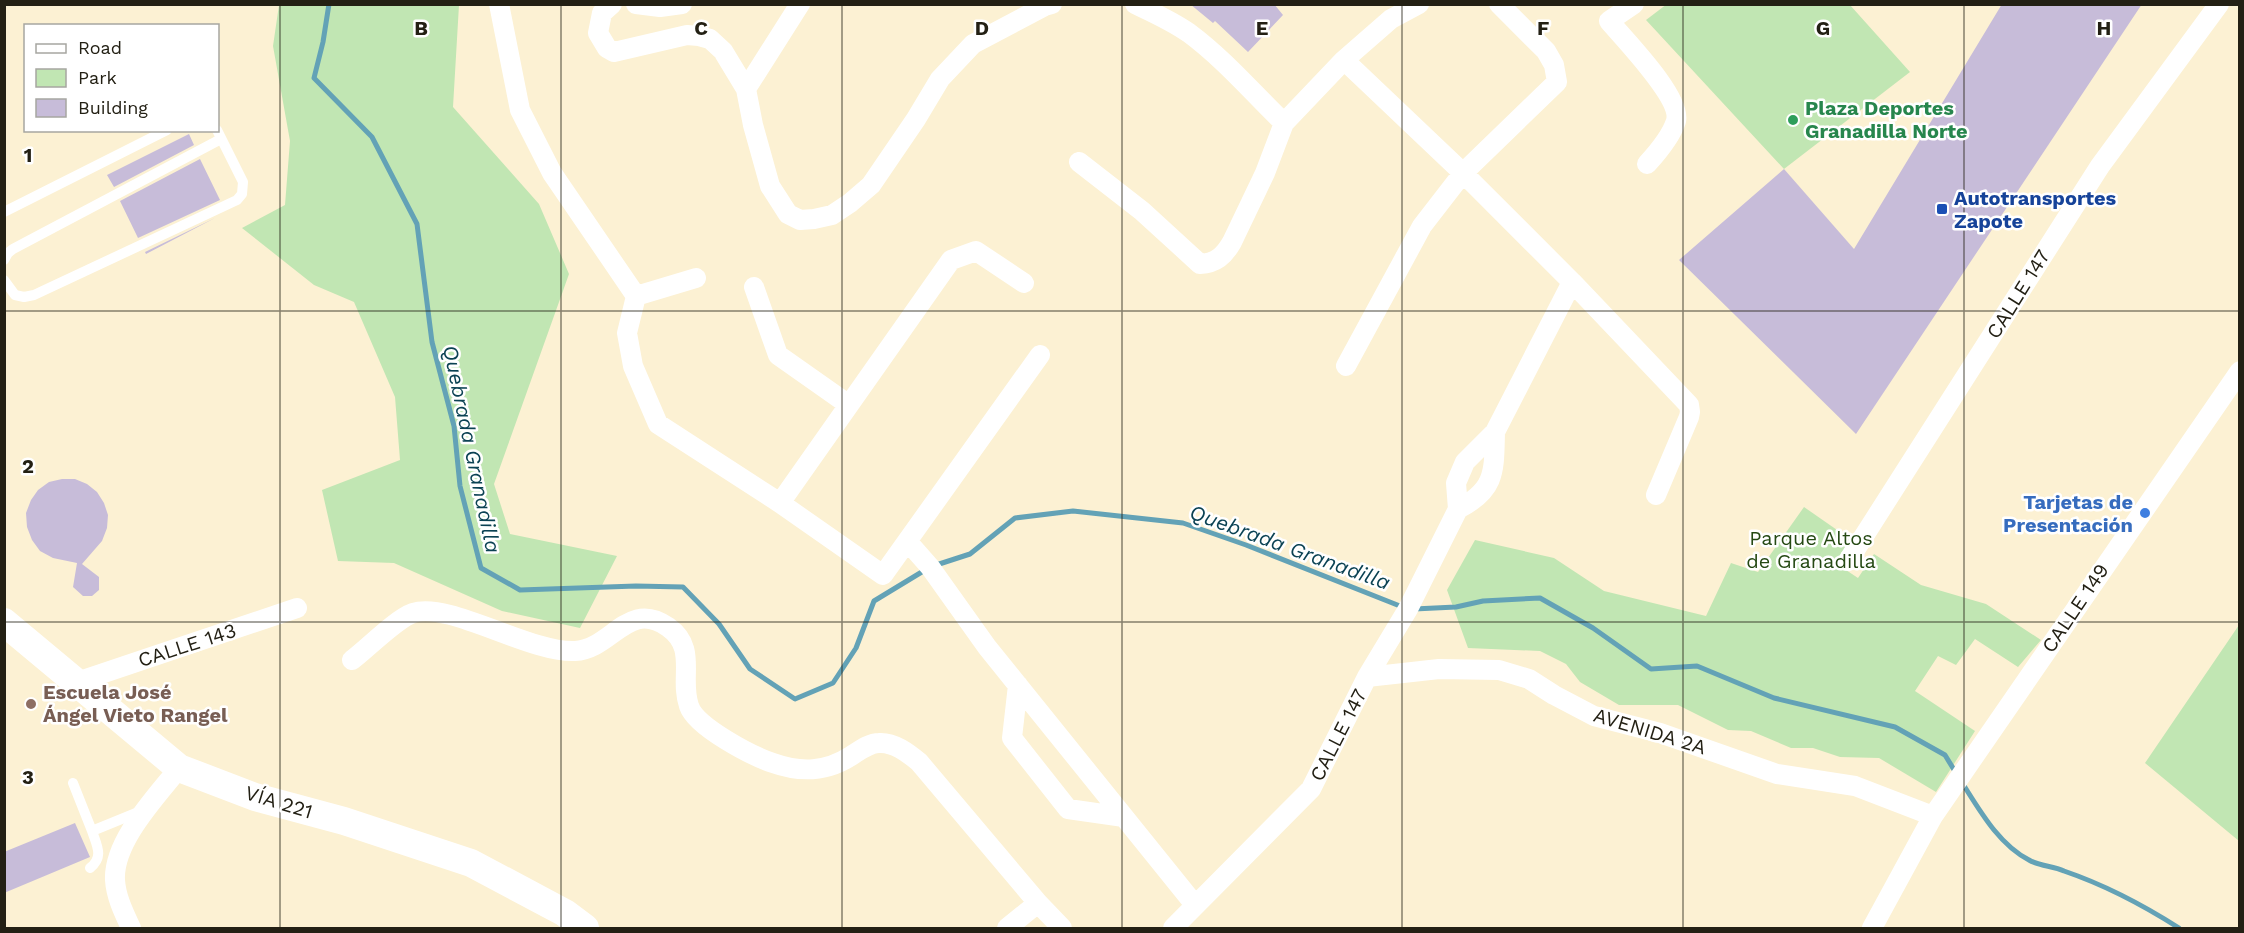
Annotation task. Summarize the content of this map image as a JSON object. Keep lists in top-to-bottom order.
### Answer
{
  "streets": {
    "main road": ["VÍA 221"],
    "street": [
      "CALLE 147",
      "CALLE 149",
      "CALLE 143",
      "AVENIDA 2A"
    ]
  },
  "crossings": [
    ["CALLE 147", "AVENIDA 2A"],
    ["CALLE 149", "AVENIDA 2A"],
    ["CALLE 143", "VÍA 221"]
  ],
  "water": ["Quebrada Granadilla"],
  "parks": ["Parque Altos de Granadilla"],
  "places": {
    "other": ["Plaza Deportes Granadilla Norte", "Tarjetas de Presentación", "Escuela José Ángel Vieto Rangel"],
    "transit": ["Autotransportes Zapote"]
  },
  "legend": ["Road", "Park", "Building"],
  "grid": {
    "columns": [
      "B",
      "C",
      "D",
      "E",
      "F",
      "G",
      "H"
    ],
    "rows": ["1", "2", "3"]
  }
}
